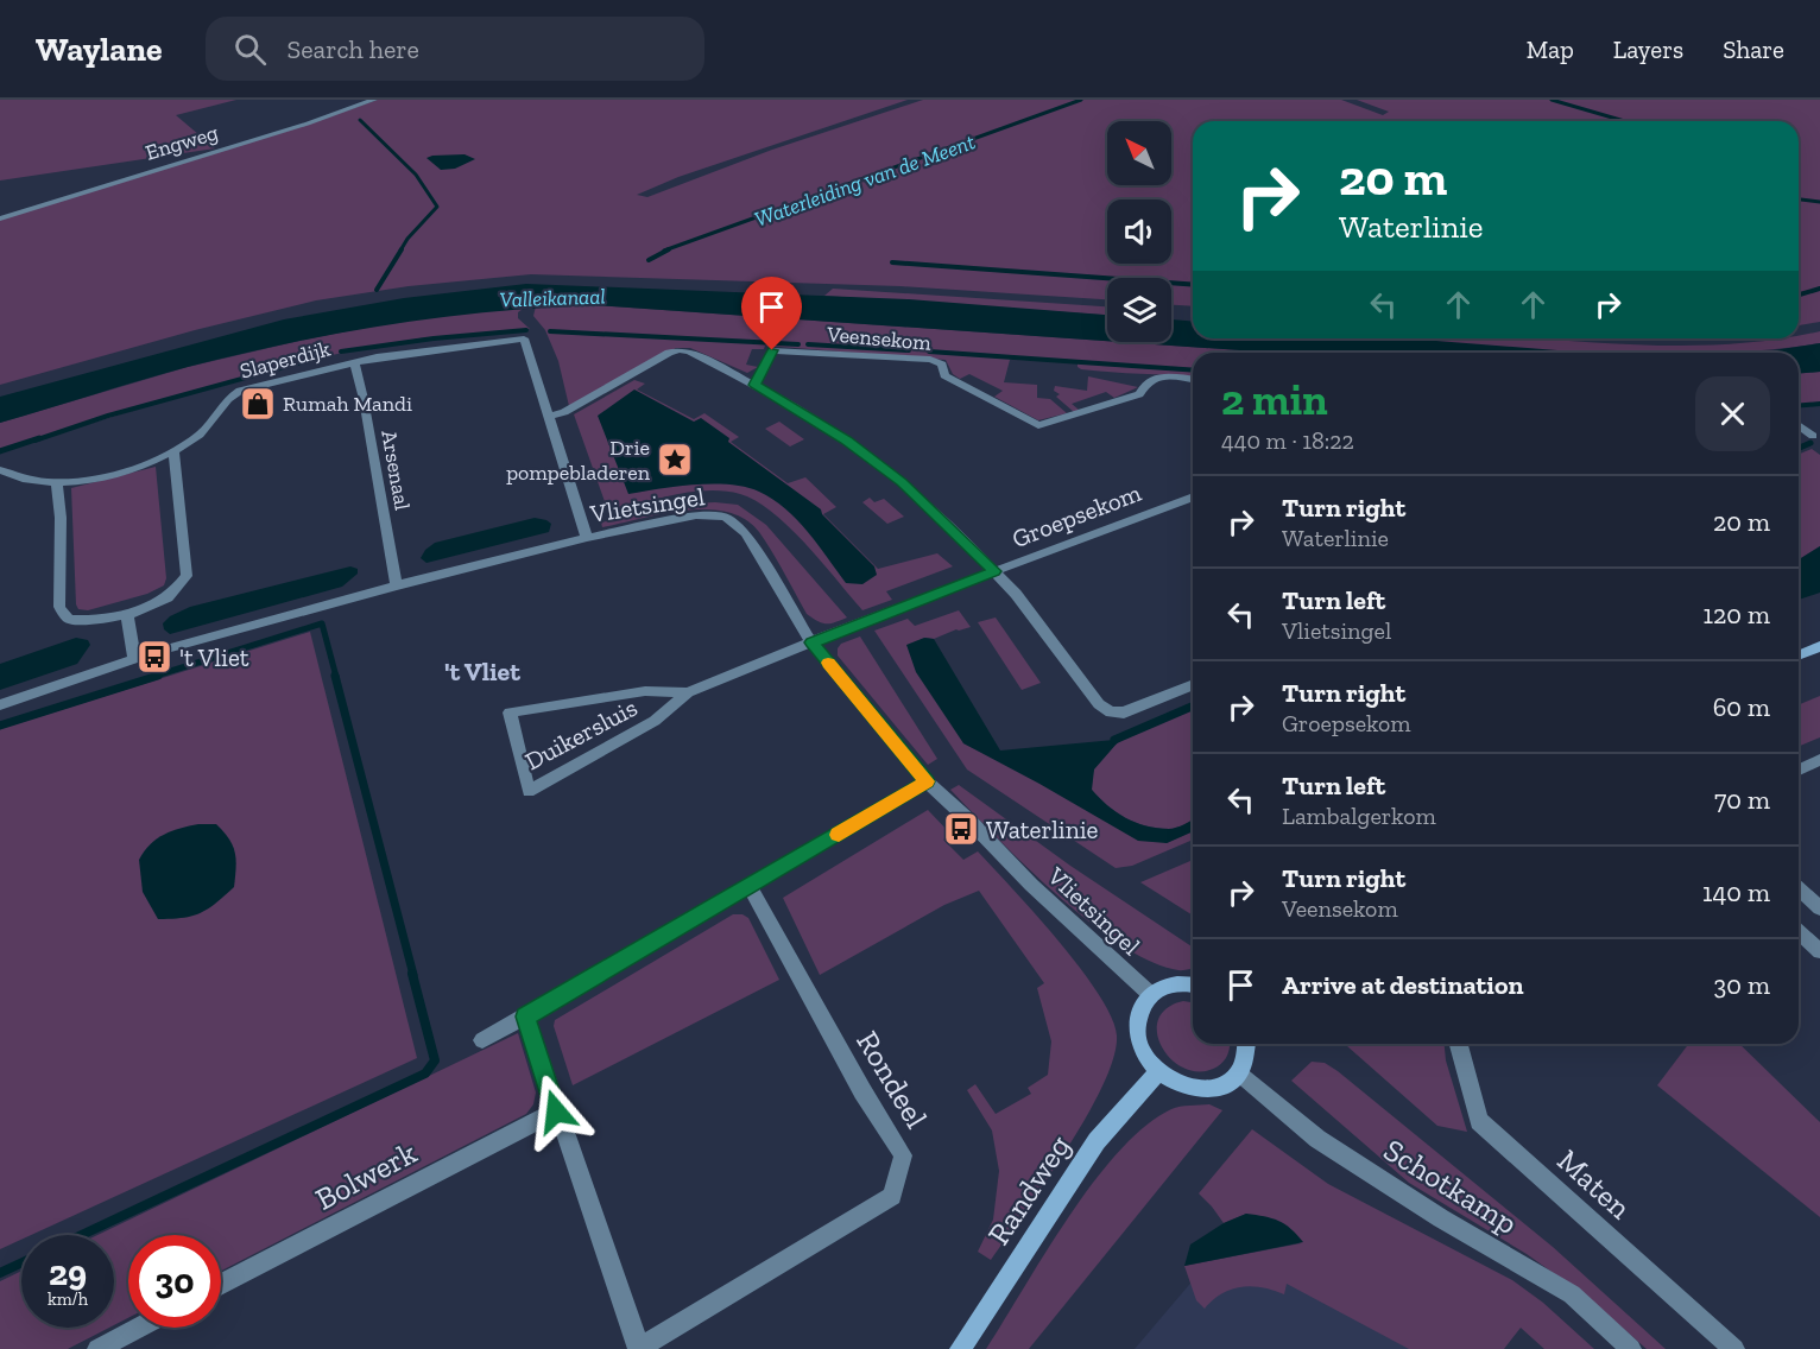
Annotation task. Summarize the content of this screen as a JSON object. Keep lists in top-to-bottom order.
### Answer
{
  "streets": {
    "main road": ["Randweg"],
    "street": [
      "Engweg",
      "Veensekom",
      "Slaperdijk",
      "Arsenaal",
      "Vlietsingel",
      "Groepsekom",
      "Duikersluis",
      "Rondeel",
      "Bolwerk",
      "Maten",
      "Schotkamp"
    ]
  },
  "crossings": [
    ["Slaperdijk", "Arsenaal"],
    ["Arsenaal", "Vlietsingel"],
    ["Vlietsingel", "Groepsekom"],
    ["Vlietsingel", "Duikersluis"],
    ["Groepsekom", "Duikersluis"]
  ],
  "districts": ["'t Vliet"],
  "water": ["Waterleiding van de Meent", "Valleikanaal"],
  "places": {
    "shop": ["Rumah Mandi"],
    "place": ["Drie pompebladeren"],
    "bus stop": ["'t Vliet", "Waterlinie"]
  },
  "north": "top left",
  "page": {
    "header": "Waylane",
    "search": "Search here",
    "nav": ["Map", "Layers", "Share"],
    "turn": ["20 m", "Waterlinie"],
    "heading": ["2 min", "440 m · 18:22"],
    "list": [
      {
        "name": "Turn right",
        "note": "Waterlinie",
        "value": "20 m"
      },
      {
        "name": "Turn left",
        "note": "Vlietsingel",
        "value": "120 m"
      },
      {
        "name": "Turn right",
        "note": "Groepsekom",
        "value": "60 m"
      },
      {
        "name": "Turn left",
        "note": "Lambalgerkom",
        "value": "70 m"
      },
      {
        "name": "Turn right",
        "note": "Veensekom",
        "value": "140 m"
      },
      {
        "name": "Arrive at destination",
        "value": "30 m"
      }
    ],
    "speed": "29 km/h",
    "limit": "30"
  }
}
